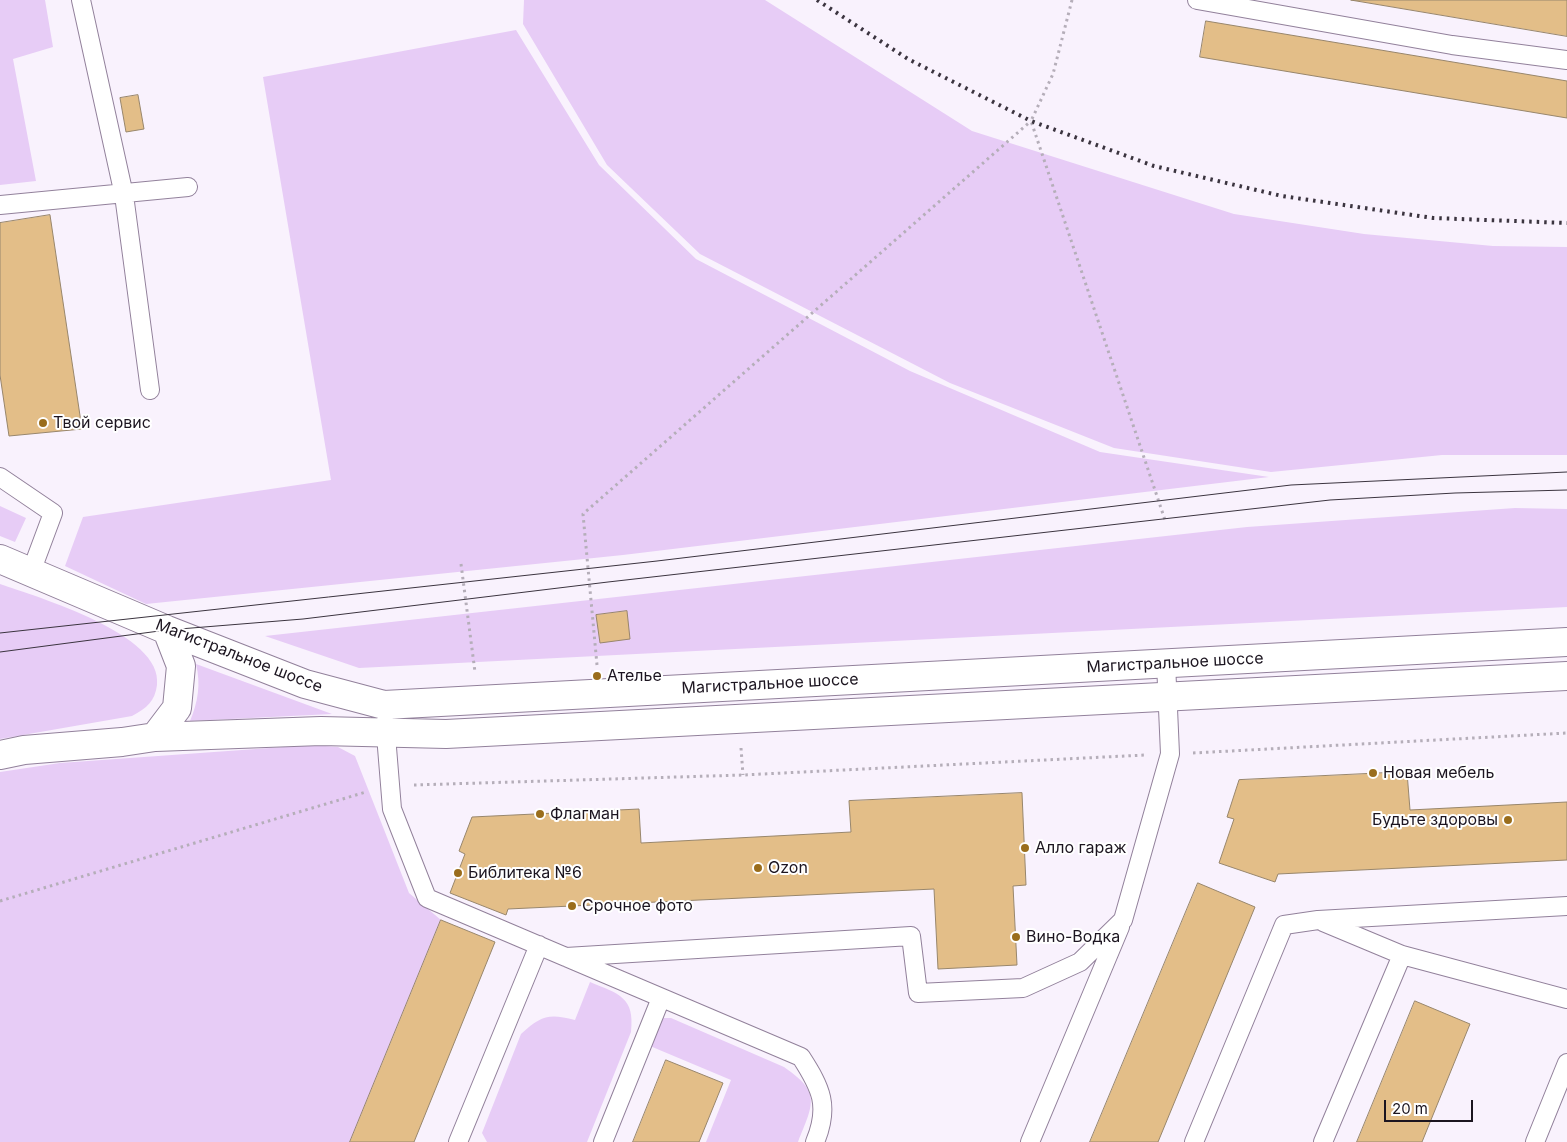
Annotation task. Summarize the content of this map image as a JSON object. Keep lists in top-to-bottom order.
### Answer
{
  "streets": {
    "main road": ["Магистральное шоссе"]
  },
  "places": [
    "Твой сервис",
    "Ателье",
    "Новая мебель",
    "Флагман",
    "Будьте здоровы",
    "Алло гараж",
    "Ozon",
    "Библитека №6",
    "Срочное фото",
    "Вино-Водка"
  ],
  "scale_bar": "20 m"
}
